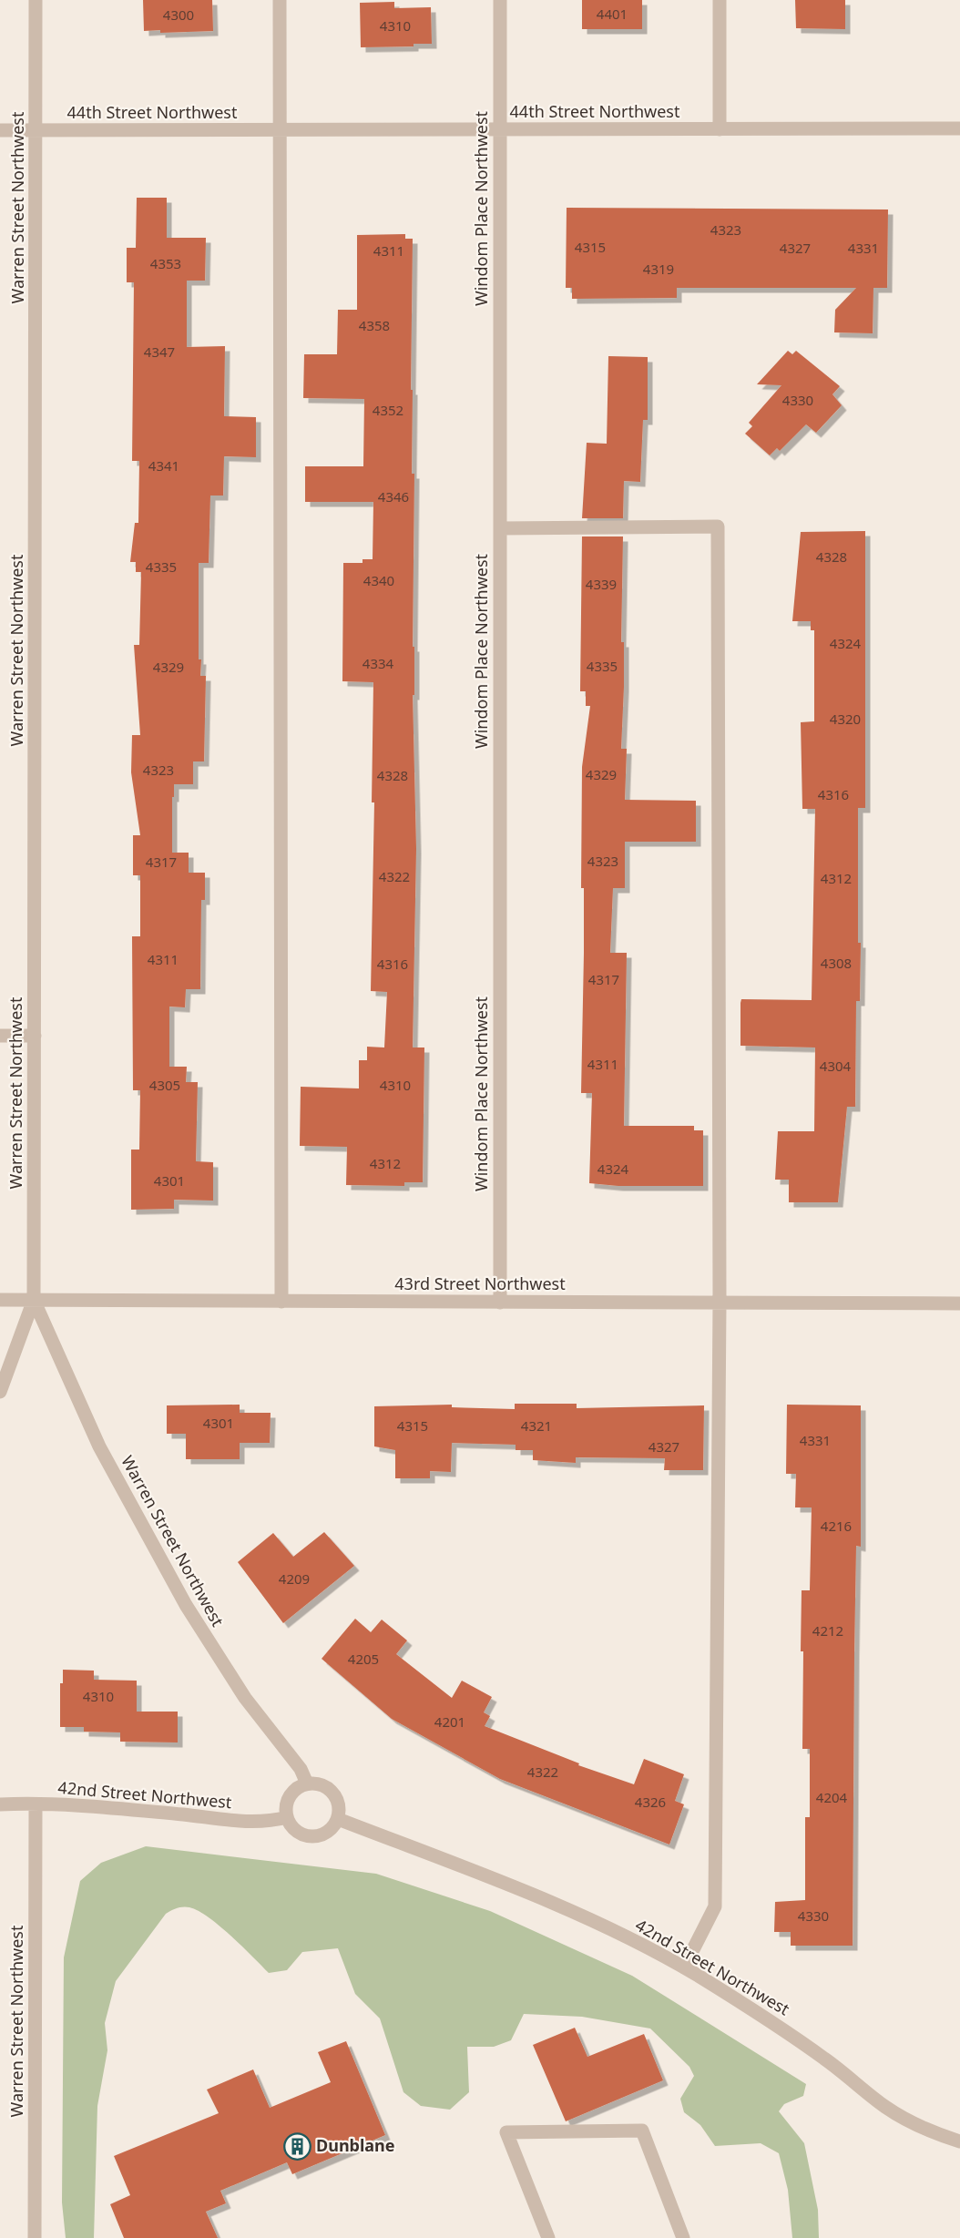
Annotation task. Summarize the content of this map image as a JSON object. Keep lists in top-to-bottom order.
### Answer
{
  "streets": {
    "street": [
      "44th Street Northwest",
      "Warren Street Northwest",
      "Windom Place Northwest",
      "43rd Street Northwest",
      "42nd Street Northwest"
    ]
  },
  "crossings": [
    ["44th Street Northwest", "Warren Street Northwest"],
    ["44th Street Northwest", "Windom Place Northwest"],
    ["Warren Street Northwest", "43rd Street Northwest"],
    ["Warren Street Northwest", "42nd Street Northwest"],
    ["Windom Place Northwest", "43rd Street Northwest"]
  ],
  "places": {
    "building": ["Dunblane"]
  },
  "house_numbers": [
    "4401",
    "4300",
    "4310",
    "4323",
    "4315",
    "4327",
    "4331",
    "4311",
    "4353",
    "4319",
    "4358",
    "4347",
    "4330",
    "4352",
    "4341",
    "4346",
    "4328",
    "4335",
    "4340",
    "4339",
    "4324",
    "4334",
    "4335",
    "4329",
    "4320",
    "4323",
    "4329",
    "4328",
    "4316",
    "4323",
    "4317",
    "4322",
    "4312",
    "4311",
    "4308",
    "4316",
    "4317",
    "4311",
    "4304",
    "4305",
    "4310",
    "4312",
    "4324",
    "4301",
    "4301",
    "4315",
    "4321",
    "4331",
    "4327",
    "4216",
    "4209",
    "4212",
    "4205",
    "4310",
    "4201",
    "4322",
    "4204",
    "4326",
    "4330"
  ]
}
